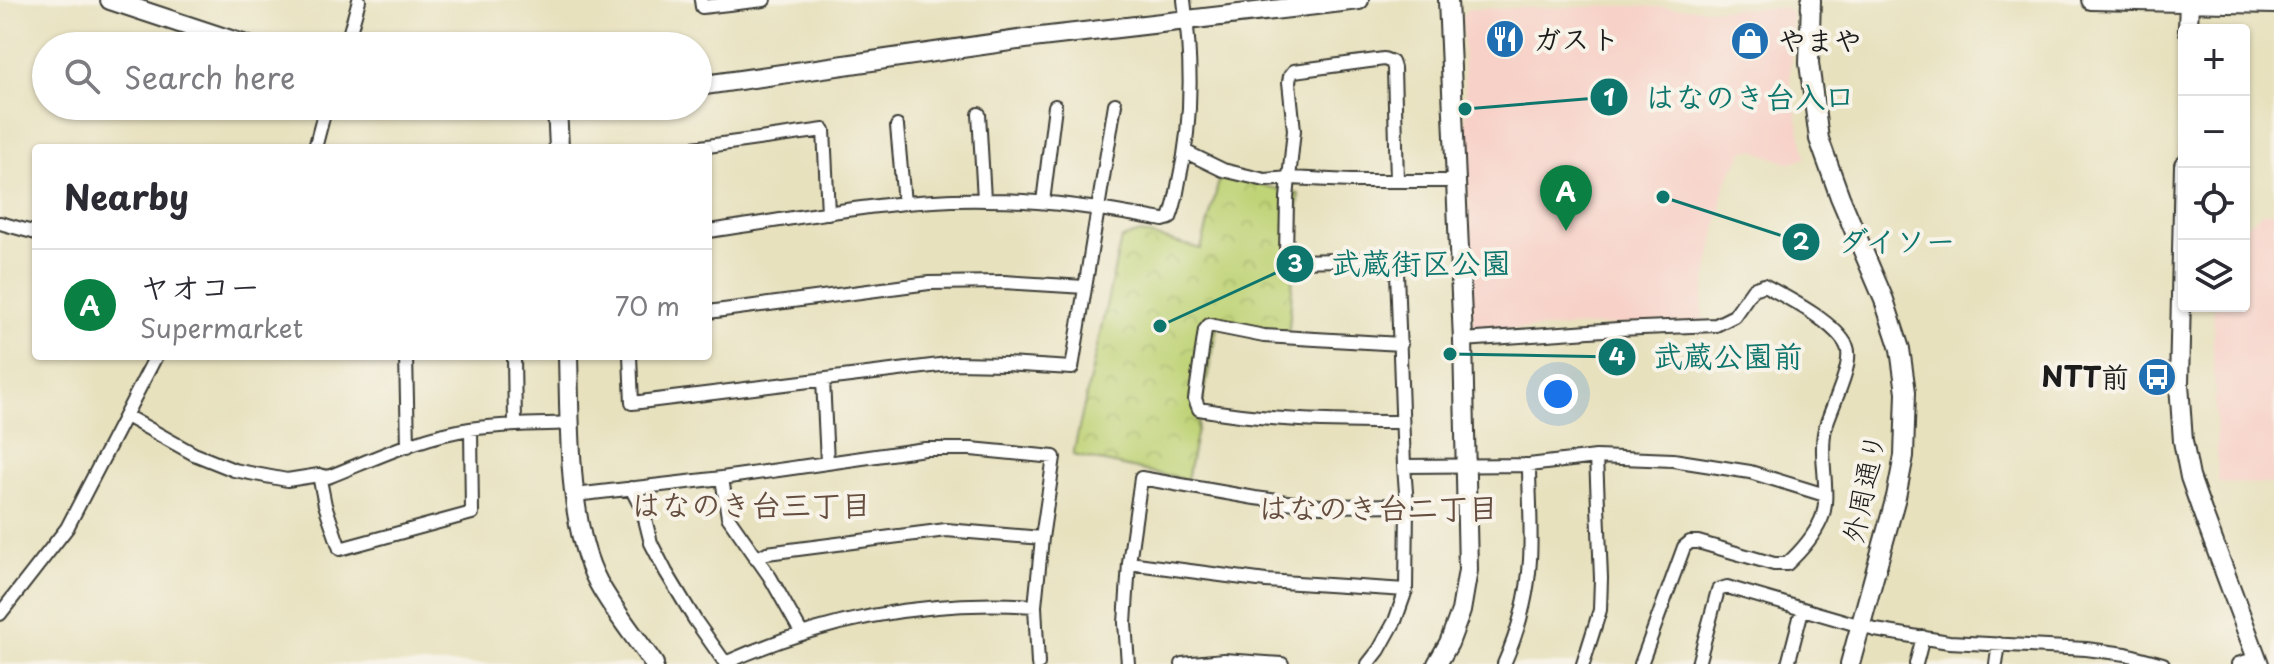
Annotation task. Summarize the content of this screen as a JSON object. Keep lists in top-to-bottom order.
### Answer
{
  "streets": {
    "street": ["外周通り"]
  },
  "districts": ["はなのき台三丁目", "はなのき台二丁目"],
  "places": {
    "restaurant": ["ガスト"],
    "shop": ["やまや"],
    "other": [
      "はなのき台入口",
      "ダイソー",
      "武蔵街区公園",
      "武蔵公園前"
    ],
    "bus stop": ["NTT前"]
  },
  "page": {
    "map_buttons": ["+", "−"],
    "search": "Search here",
    "heading": "Nearby",
    "pins": "A",
    "list": [
      {
        "mark": "A",
        "name": "ヤオコー",
        "note": "Supermarket",
        "value": "70 m"
      }
    ]
  }
}
